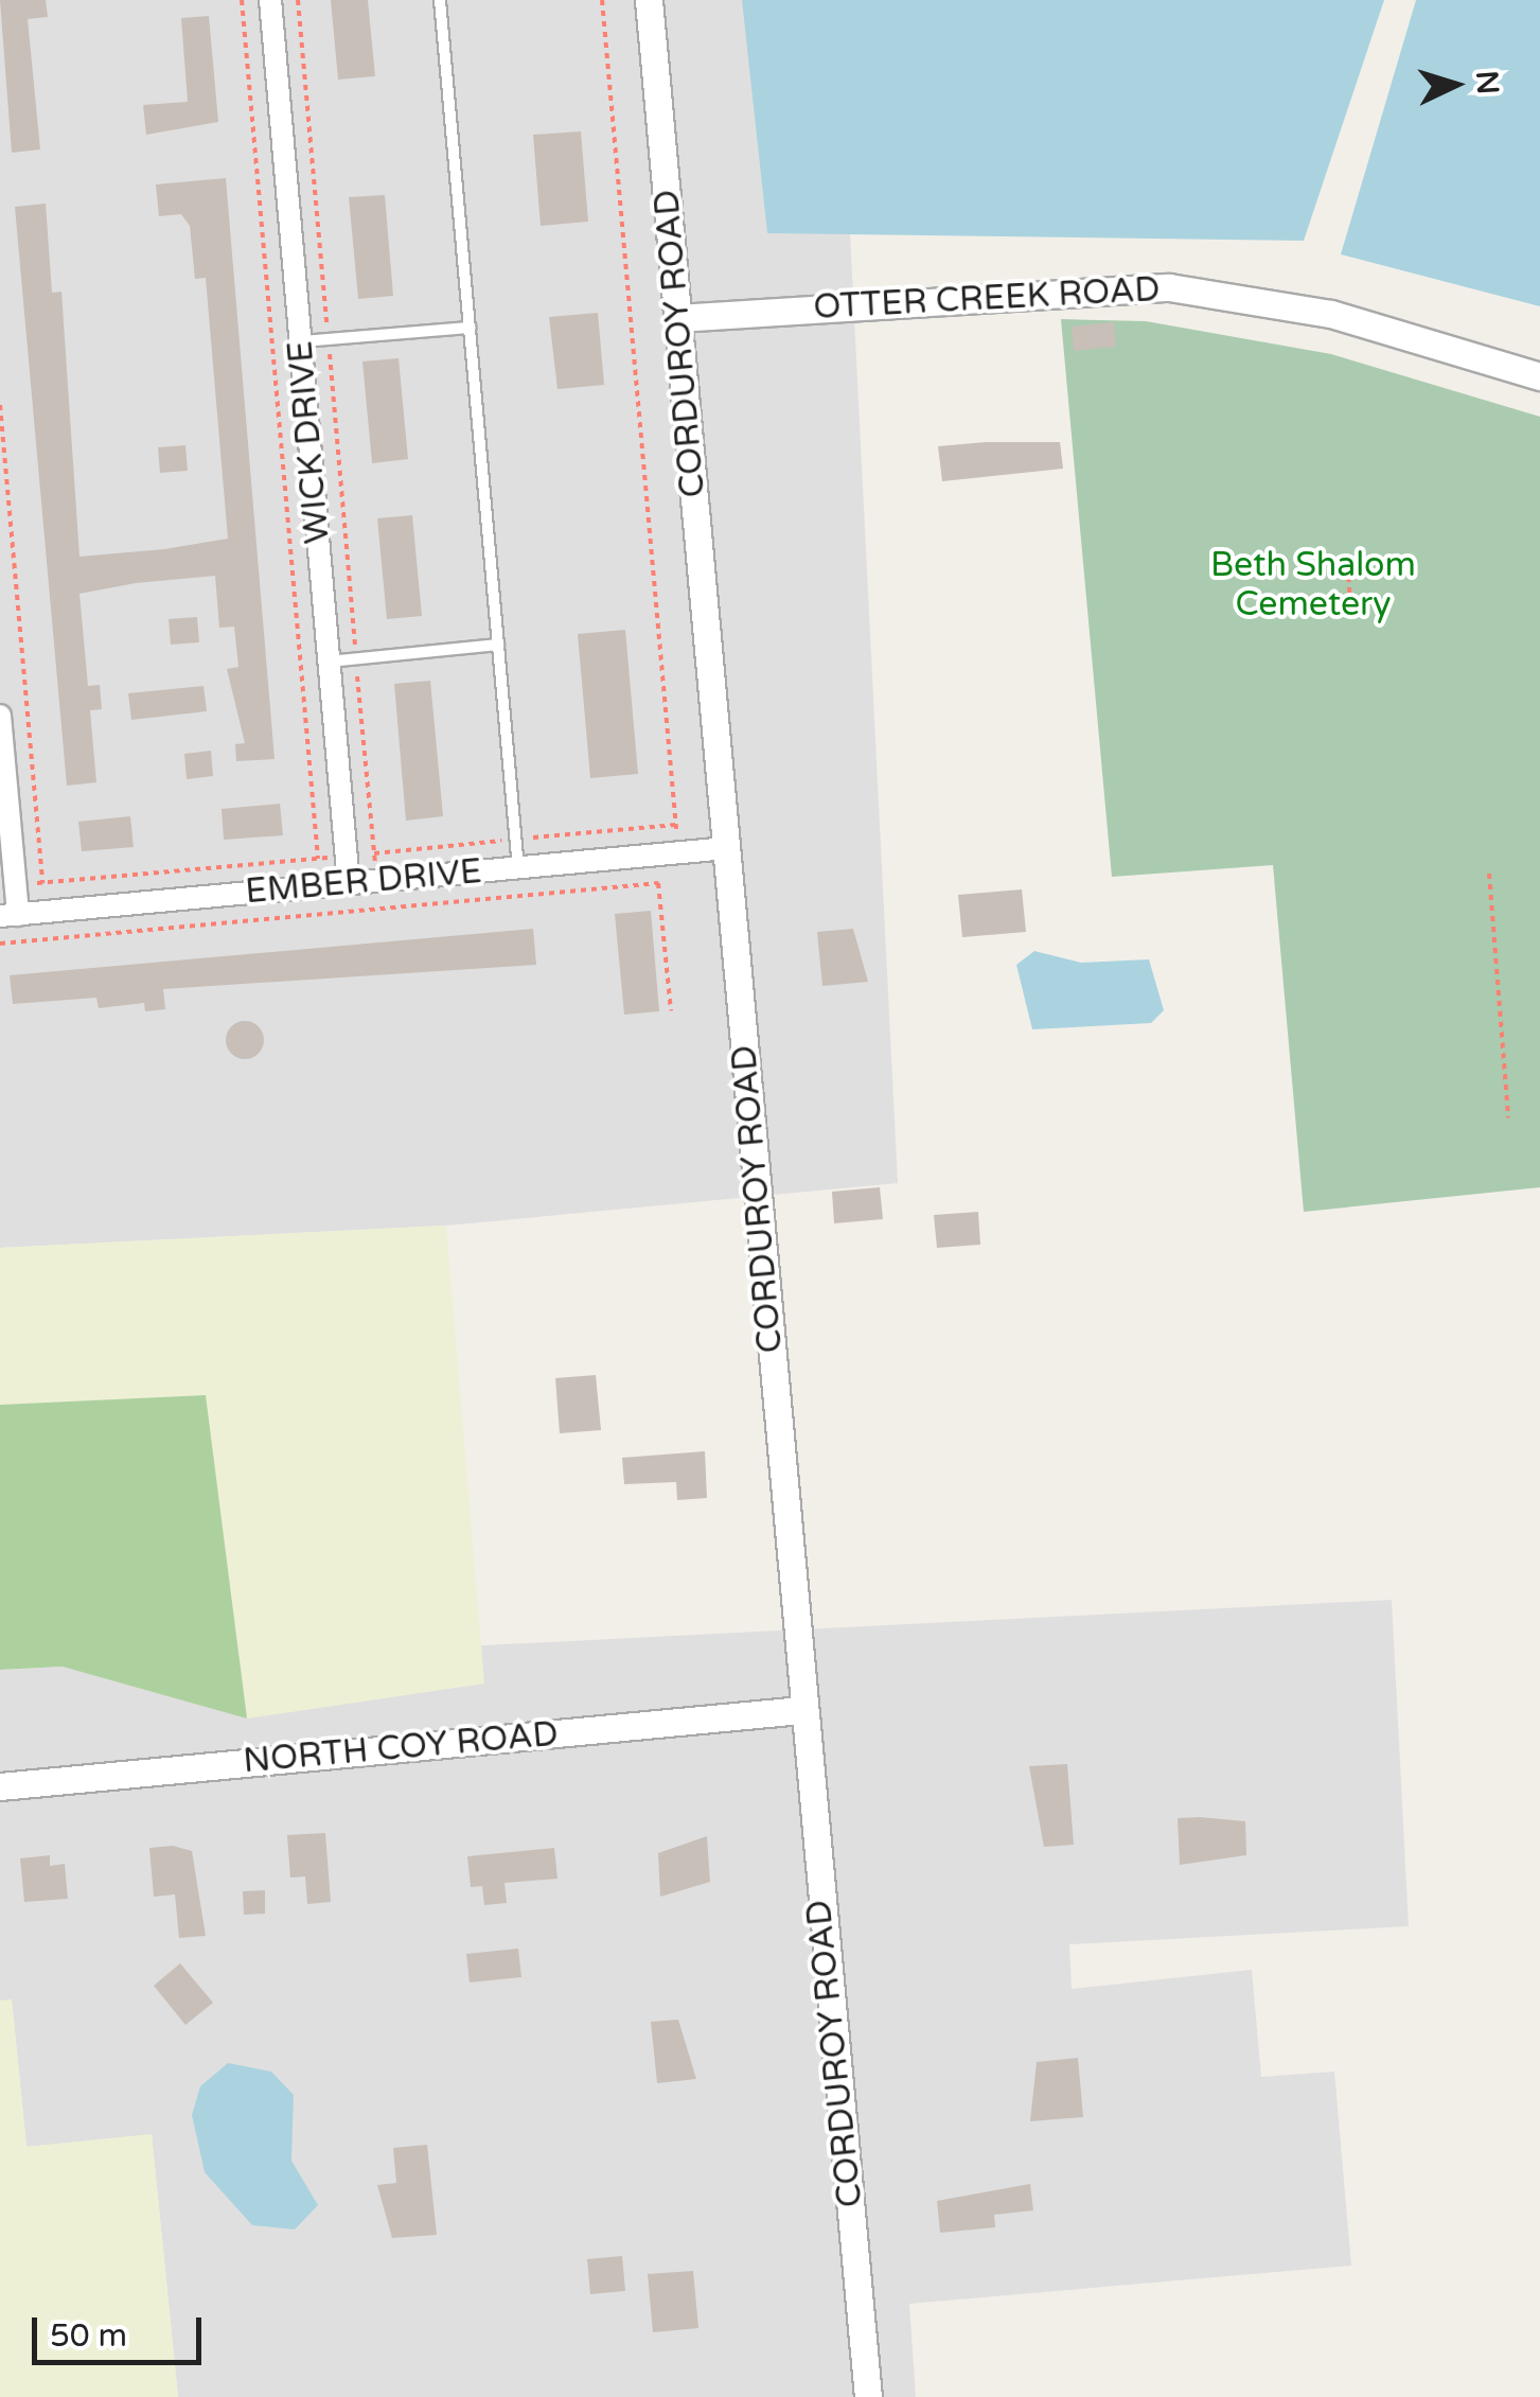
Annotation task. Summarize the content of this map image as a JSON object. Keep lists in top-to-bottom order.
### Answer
{
  "streets": {
    "street": [
      "OTTER CREEK ROAD",
      "CORDUROY ROAD",
      "WICK DRIVE",
      "EMBER DRIVE",
      "NORTH COY ROAD"
    ]
  },
  "crossings": [
    ["OTTER CREEK ROAD", "CORDUROY ROAD"],
    ["CORDUROY ROAD", "EMBER DRIVE"],
    ["CORDUROY ROAD", "NORTH COY ROAD"],
    ["WICK DRIVE", "EMBER DRIVE"]
  ],
  "parks": ["Beth Shalom Cemetery"],
  "scale_bar": "50 m",
  "north": "right"
}
